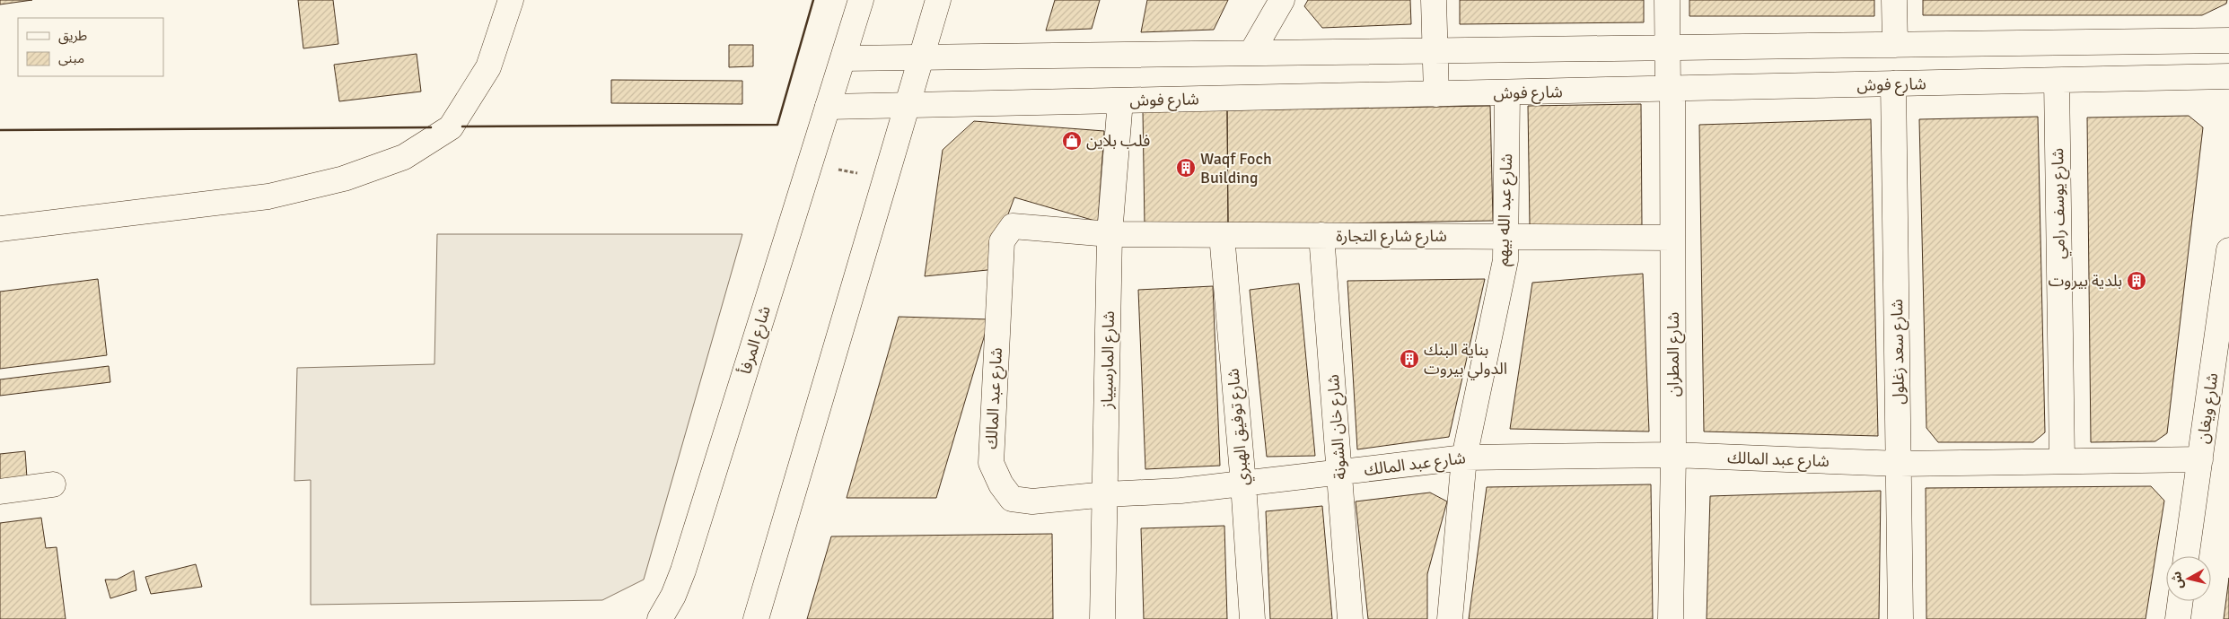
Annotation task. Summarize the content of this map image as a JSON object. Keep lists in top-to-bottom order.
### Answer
{
  "streets": {
    "main road": [
      "شارع فوش",
      "شارع يوسف رامي",
      "شارع عبد الله بيهم",
      "شارع شارع التجارة",
      "شارع المرفأ",
      "شارع سعد زغلول",
      "شارع المطران",
      "شارع المارسيياز",
      "شارع عبد المالك",
      "شارع ويغان",
      "شارع توفيق الهبري",
      "شارع خان الشونة"
    ]
  },
  "crossings": [
    ["شارع فوش", "شارع يوسف رامي"],
    ["شارع فوش", "شارع عبد الله بيهم"],
    ["شارع فوش", "شارع المرفأ"],
    ["شارع فوش", "شارع سعد زغلول"],
    ["شارع فوش", "شارع المطران"],
    ["شارع فوش", "شارع المارسيياز"],
    ["شارع يوسف رامي", "شارع عبد المالك"],
    ["شارع عبد الله بيهم", "شارع شارع التجارة"],
    ["شارع عبد الله بيهم", "شارع عبد المالك"],
    ["شارع شارع التجارة", "شارع المطران"],
    ["شارع شارع التجارة", "شارع المارسيياز"],
    ["شارع شارع التجارة", "شارع عبد المالك"],
    ["شارع شارع التجارة", "شارع توفيق الهبري"],
    ["شارع شارع التجارة", "شارع خان الشونة"],
    ["شارع سعد زغلول", "شارع عبد المالك"],
    ["شارع المطران", "شارع عبد المالك"],
    ["شارع المارسيياز", "شارع عبد المالك"],
    ["شارع عبد المالك", "شارع ويغان"],
    ["شارع عبد المالك", "شارع توفيق الهبري"],
    ["شارع عبد المالك", "شارع خان الشونة"]
  ],
  "places": {
    "shop": ["فلب بلاين"],
    "building": ["Waqf Foch Building", "بلدية بيروت", "بناية البنك الدولي بيروت"]
  },
  "legend": ["طريق", "مبنى"],
  "north": "left"
}
